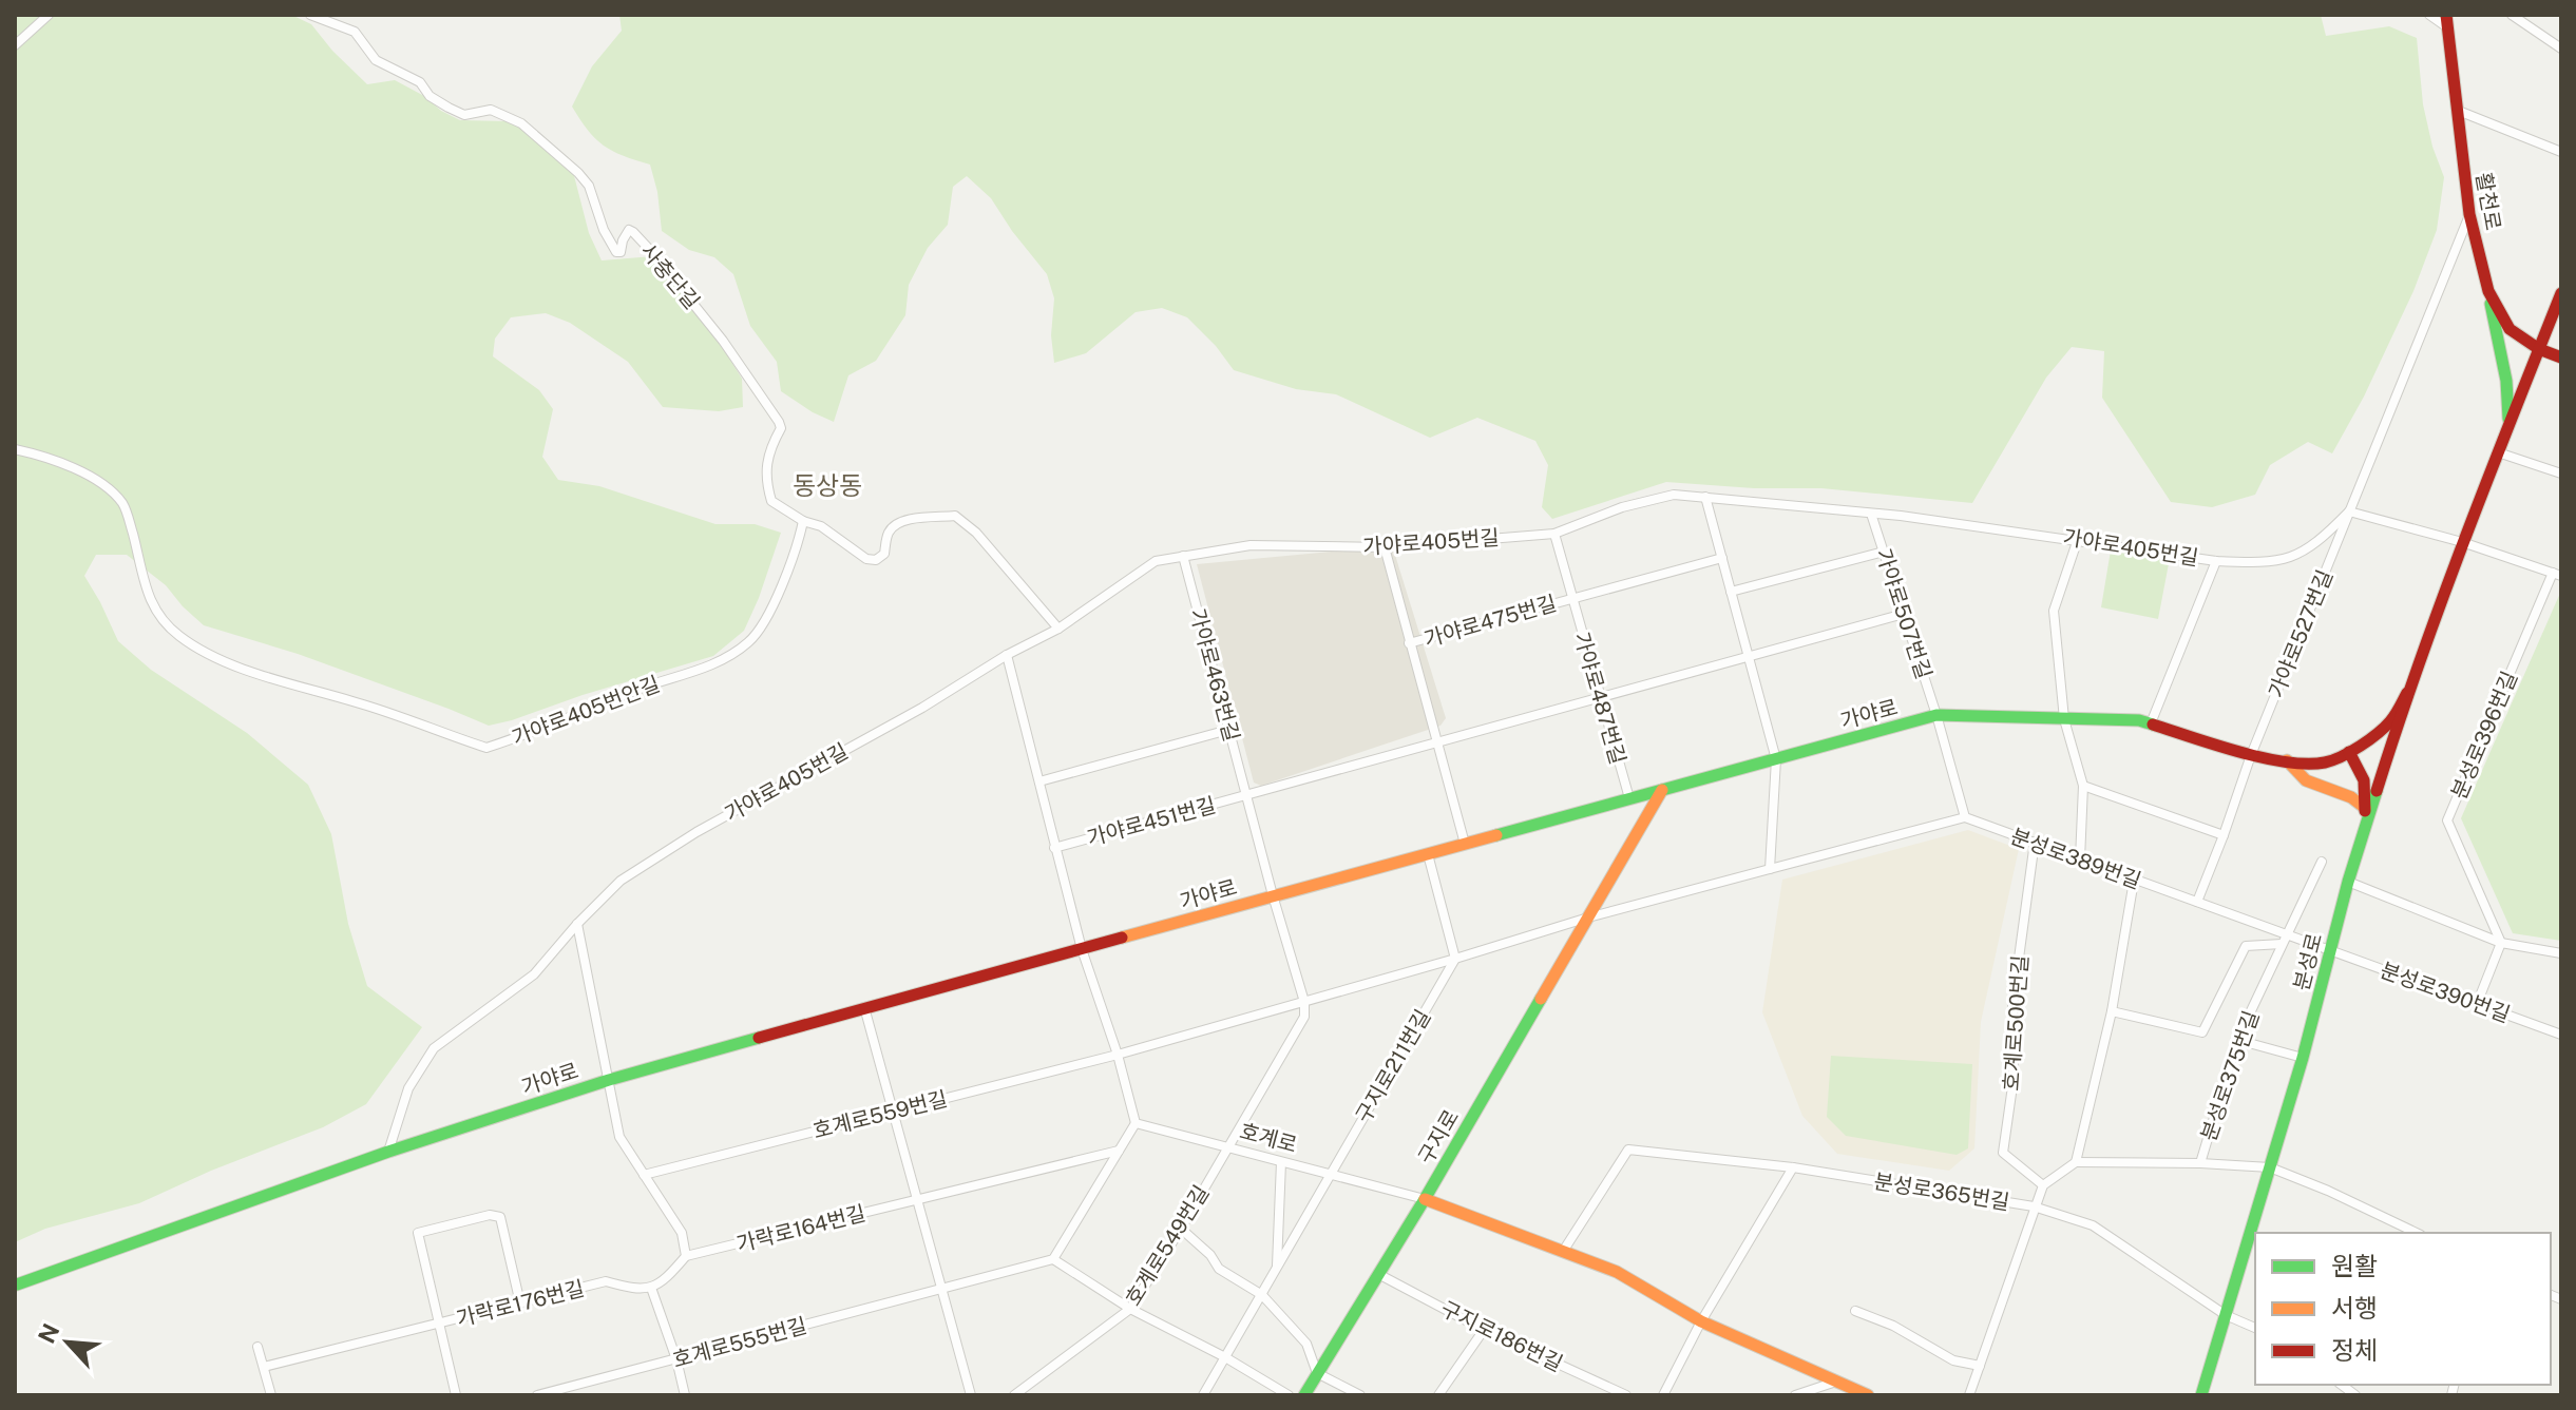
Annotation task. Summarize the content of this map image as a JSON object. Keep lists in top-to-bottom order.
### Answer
{
  "streets": {
    "main road": [
      "활천로",
      "가야로",
      "분성로",
      "구지로",
      "호계로"
    ],
    "street": [
      "사충단길",
      "가야로405번길",
      "가야로507번길",
      "가야로475번길",
      "가야로527번길",
      "가야로463번길",
      "가야로487번길",
      "가야로405번안길",
      "분성로396번길",
      "가야로451번길",
      "분성로389번길",
      "분성로390번길",
      "호계로500번길",
      "구지로211번길",
      "분성로375번길",
      "호계로559번길",
      "분성로365번길",
      "가락로164번길",
      "호계로549번길",
      "가락로176번길",
      "구지로186번길",
      "호계로555번길"
    ]
  },
  "crossings": [
    ["활천로", "가야로405번길"],
    ["활천로", "분성로"],
    ["사충단길", "가야로405번안길"],
    ["가야로405번길", "가야로507번길"],
    ["가야로405번길", "가야로475번길"],
    ["가야로405번길", "가야로527번길"],
    ["가야로405번길", "가야로463번길"],
    ["가야로405번길", "가야로487번길"],
    ["가야로405번길", "가야로"],
    ["가야로507번길", "가야로"],
    ["가야로475번길", "가야로487번길"],
    ["가야로475번길", "가야로"],
    ["가야로527번길", "가야로"],
    ["가야로527번길", "분성로389번길"],
    ["가야로463번길", "가야로"],
    ["가야로463번길", "가야로451번길"],
    ["가야로487번길", "가야로"],
    ["가야로", "분성로"],
    ["가야로", "구지로"],
    ["분성로389번길", "분성로"],
    ["분성로389번길", "분성로390번길"],
    ["분성로389번길", "호계로500번길"],
    ["분성로389번길", "분성로375번길"],
    ["분성로", "분성로390번길"],
    ["분성로", "분성로375번길"],
    ["분성로", "분성로365번길"],
    ["구지로211번길", "호계로"],
    ["구지로", "호계로"],
    ["구지로", "구지로186번길"],
    ["호계로", "분성로365번길"],
    ["호계로", "호계로549번길"]
  ],
  "districts": ["동상동"],
  "legend": ["원활", "서행", "정체"],
  "north": "top left"
}
